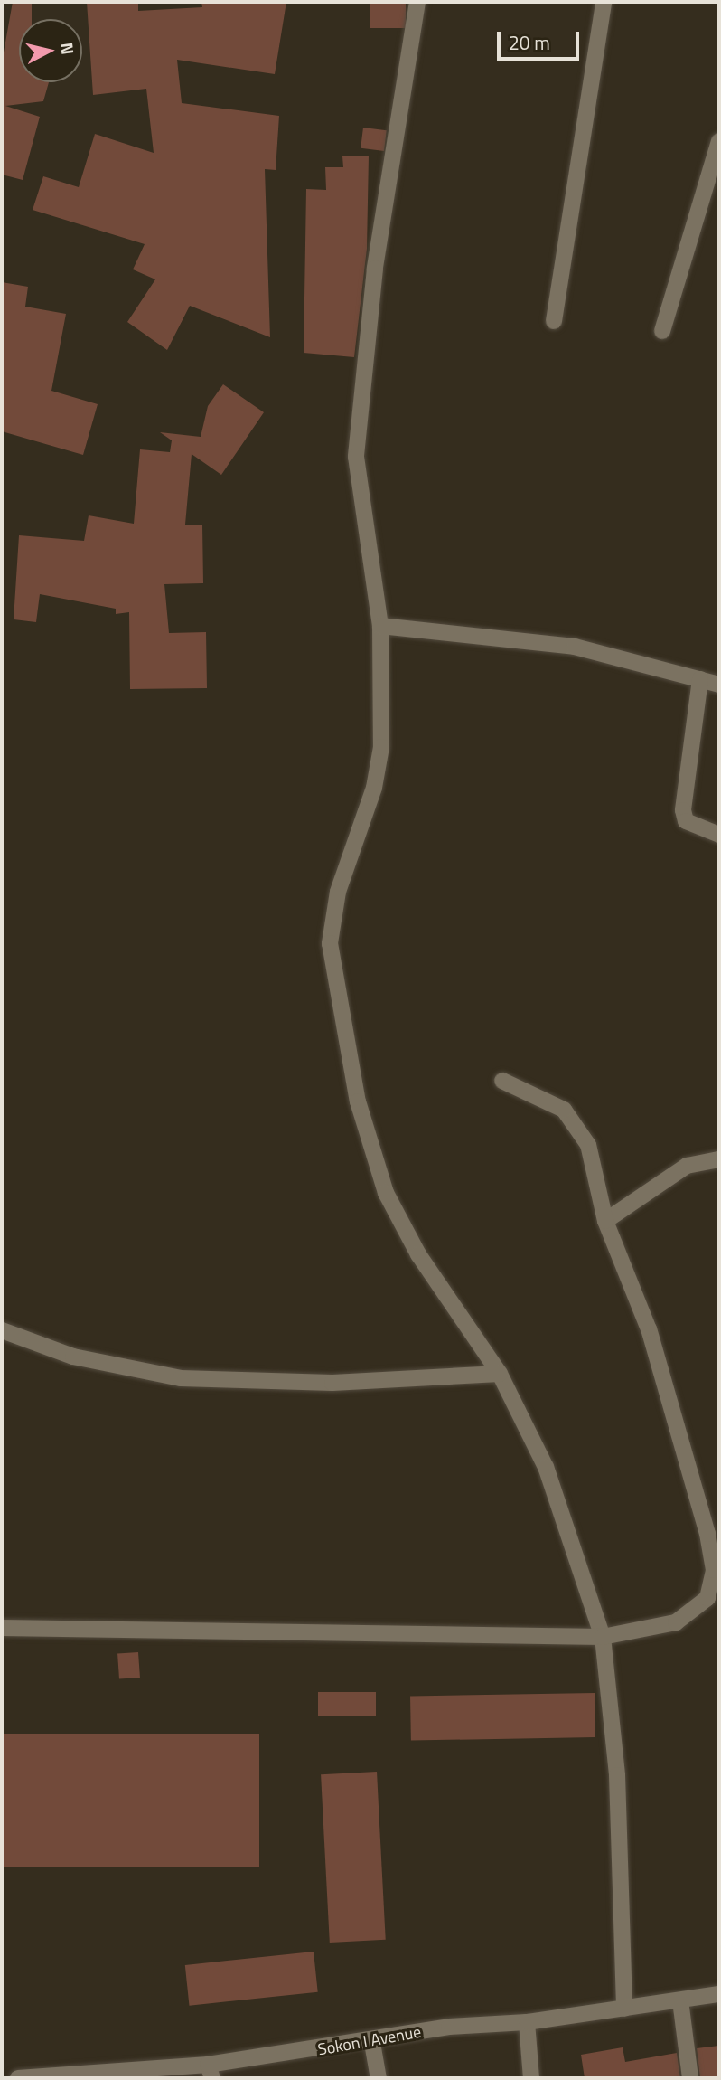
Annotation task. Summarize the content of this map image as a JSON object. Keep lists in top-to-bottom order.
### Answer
{
  "streets": {
    "street": ["Sokon I Avenue"]
  },
  "scale_bar": "20 m",
  "north": "right"
}
